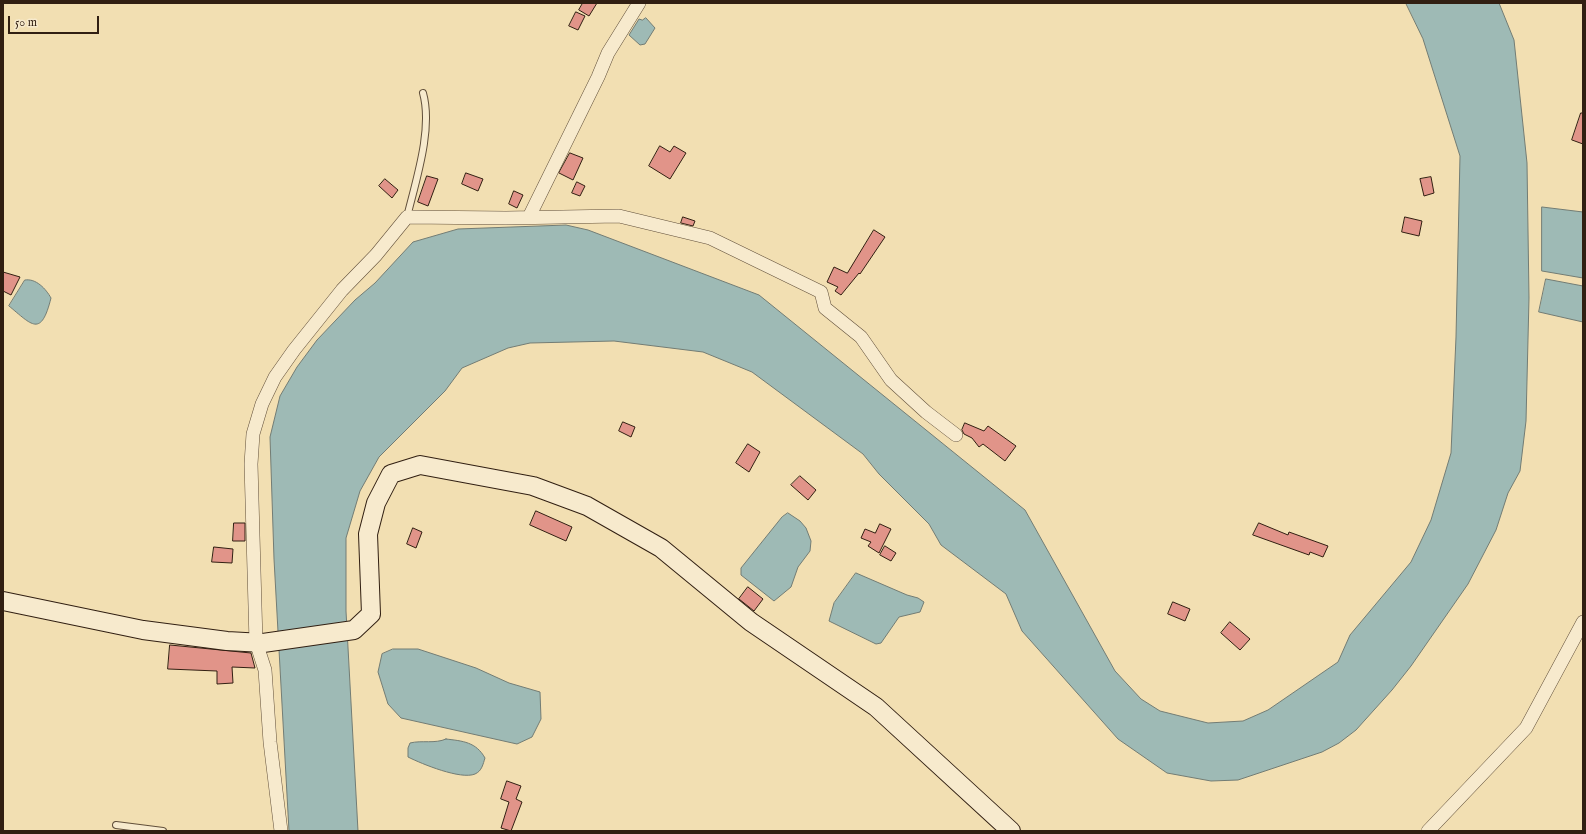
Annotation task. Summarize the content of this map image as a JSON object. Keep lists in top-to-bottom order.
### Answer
{
  "scale_bar": "50 m"
}
